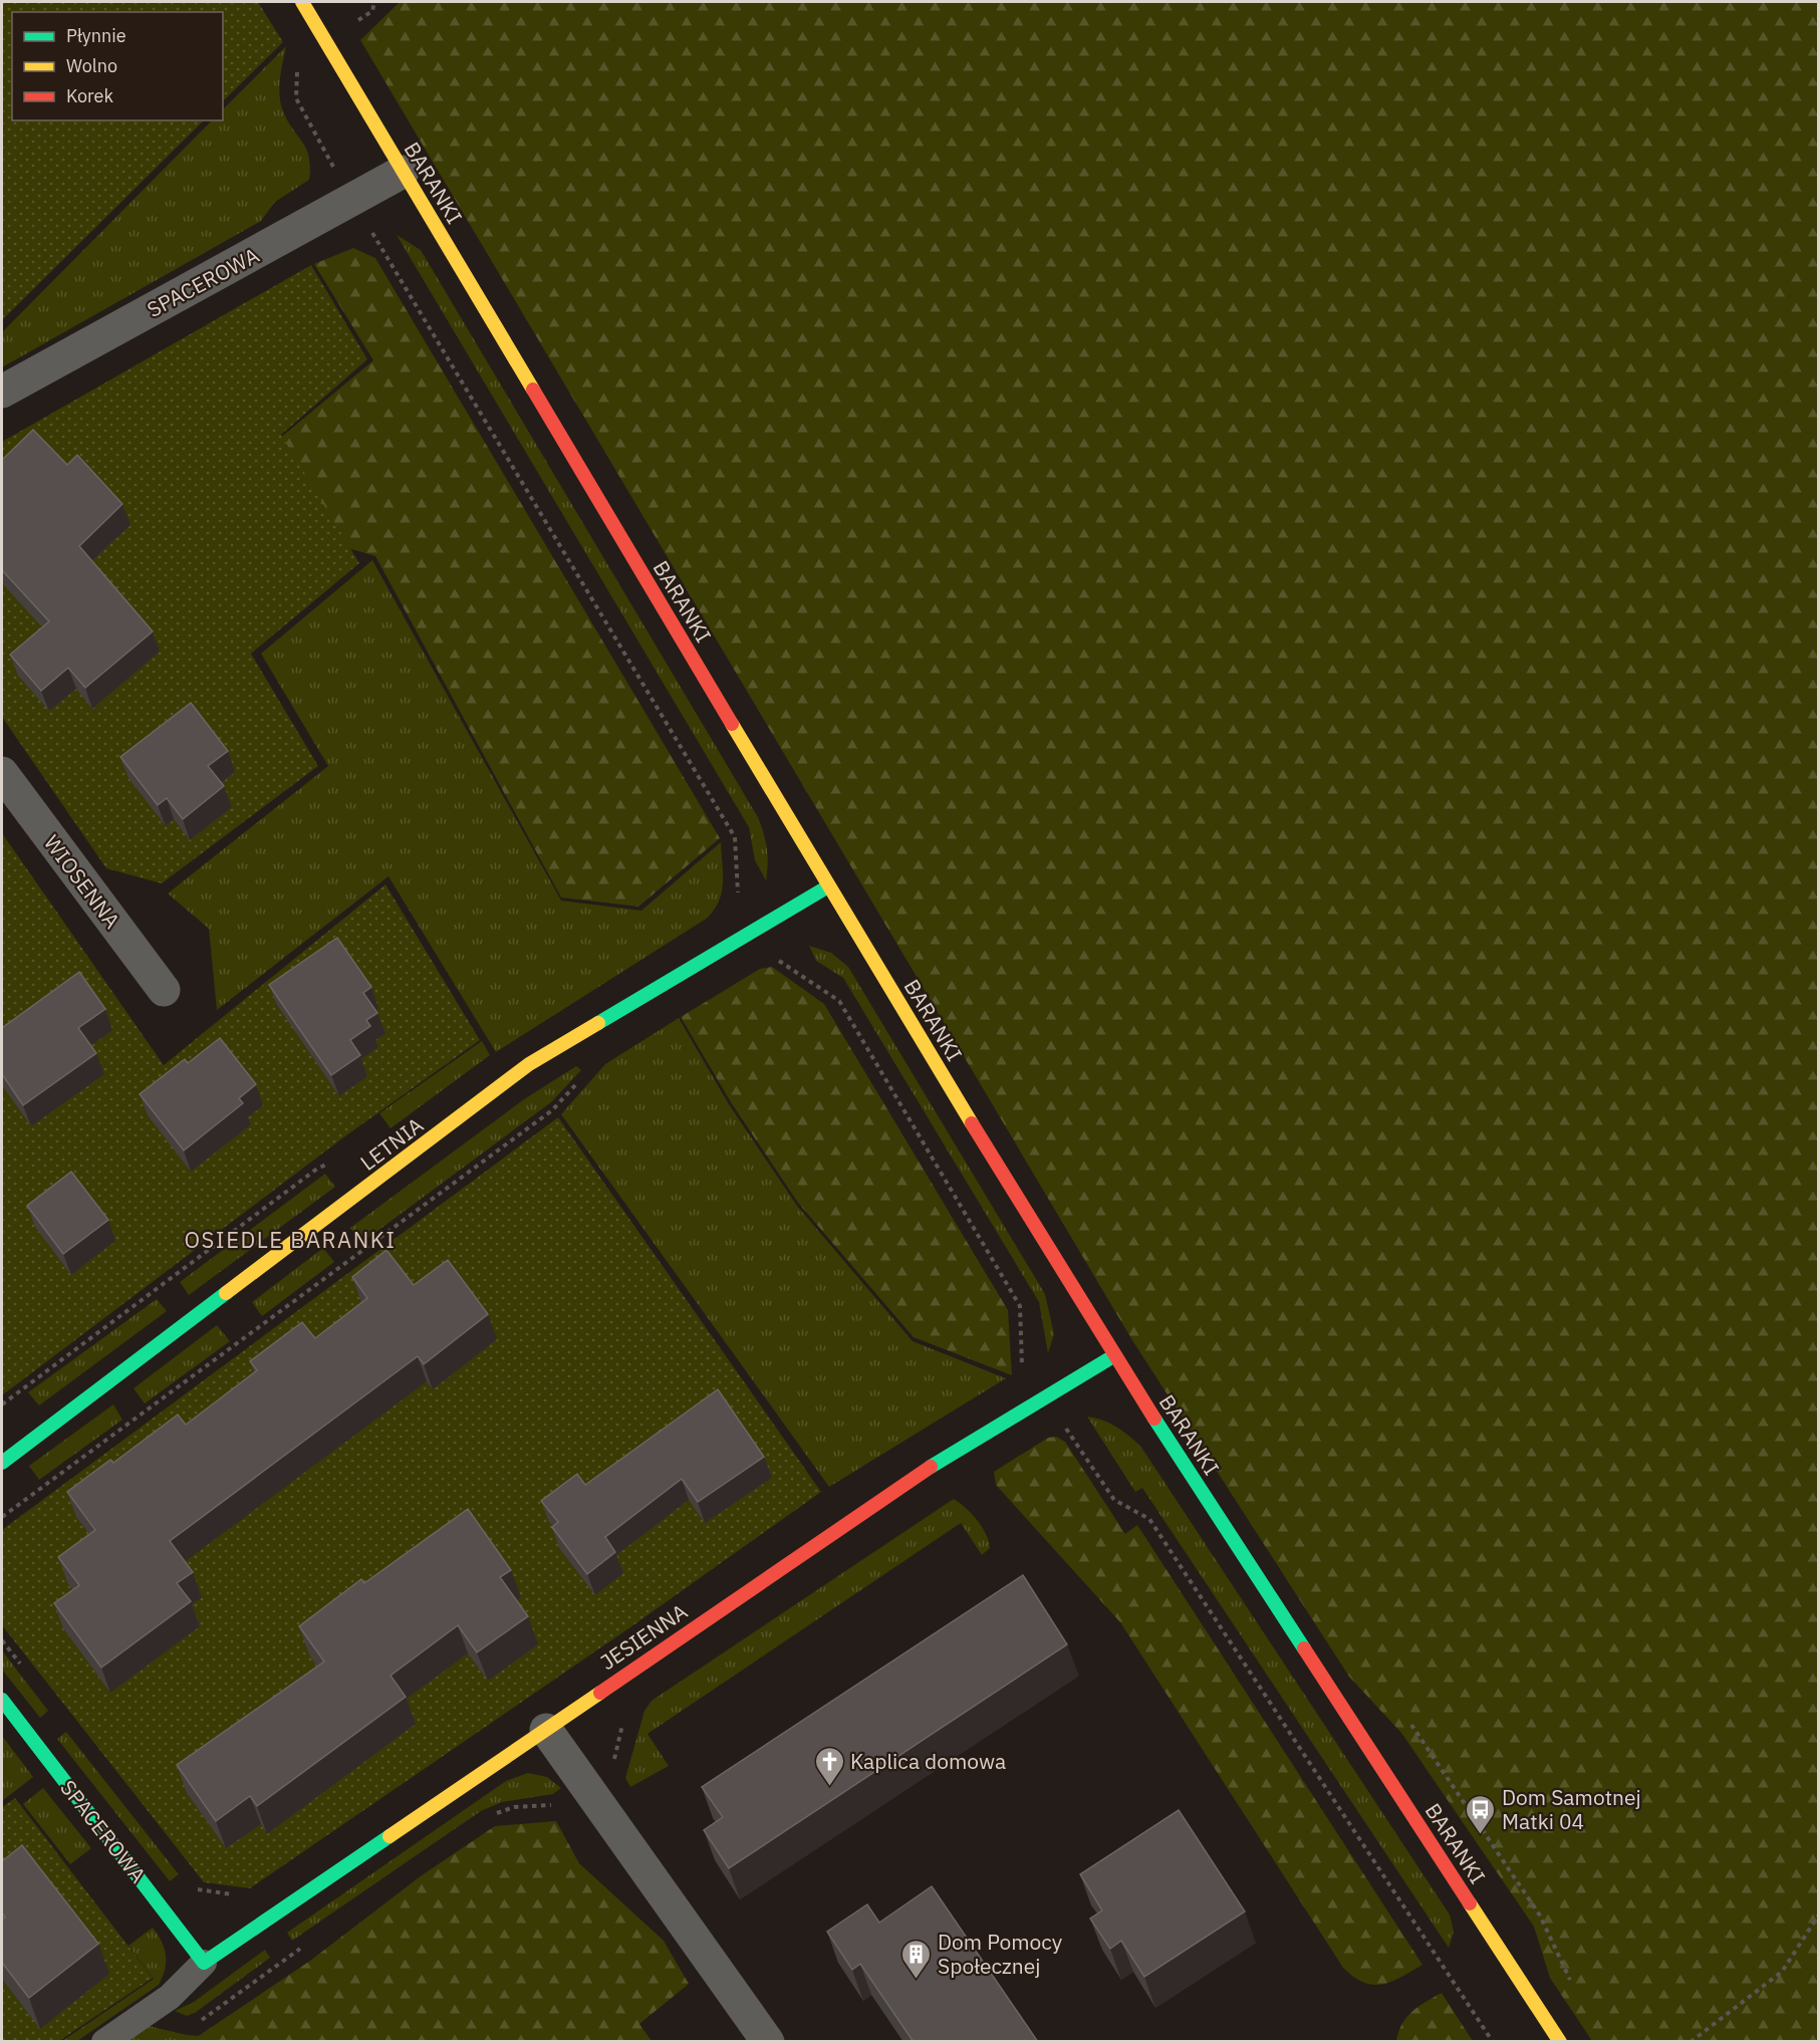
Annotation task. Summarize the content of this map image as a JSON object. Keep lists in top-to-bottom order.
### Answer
{
  "streets": {
    "street": [
      "BARANKI",
      "SPACEROWA",
      "WIOSENNA",
      "LETNIA",
      "JESIENNA"
    ]
  },
  "crossings": [
    ["BARANKI", "SPACEROWA"],
    ["BARANKI", "LETNIA"],
    ["BARANKI", "JESIENNA"],
    ["SPACEROWA", "JESIENNA"]
  ],
  "districts": ["OSIEDLE BARANKI"],
  "places": {
    "church": ["Kaplica domowa"],
    "bus stop": ["Dom Samotnej Matki 04"],
    "building": ["Dom Pomocy Społecznej"]
  },
  "legend": ["Płynnie", "Wolno", "Korek"]
}
